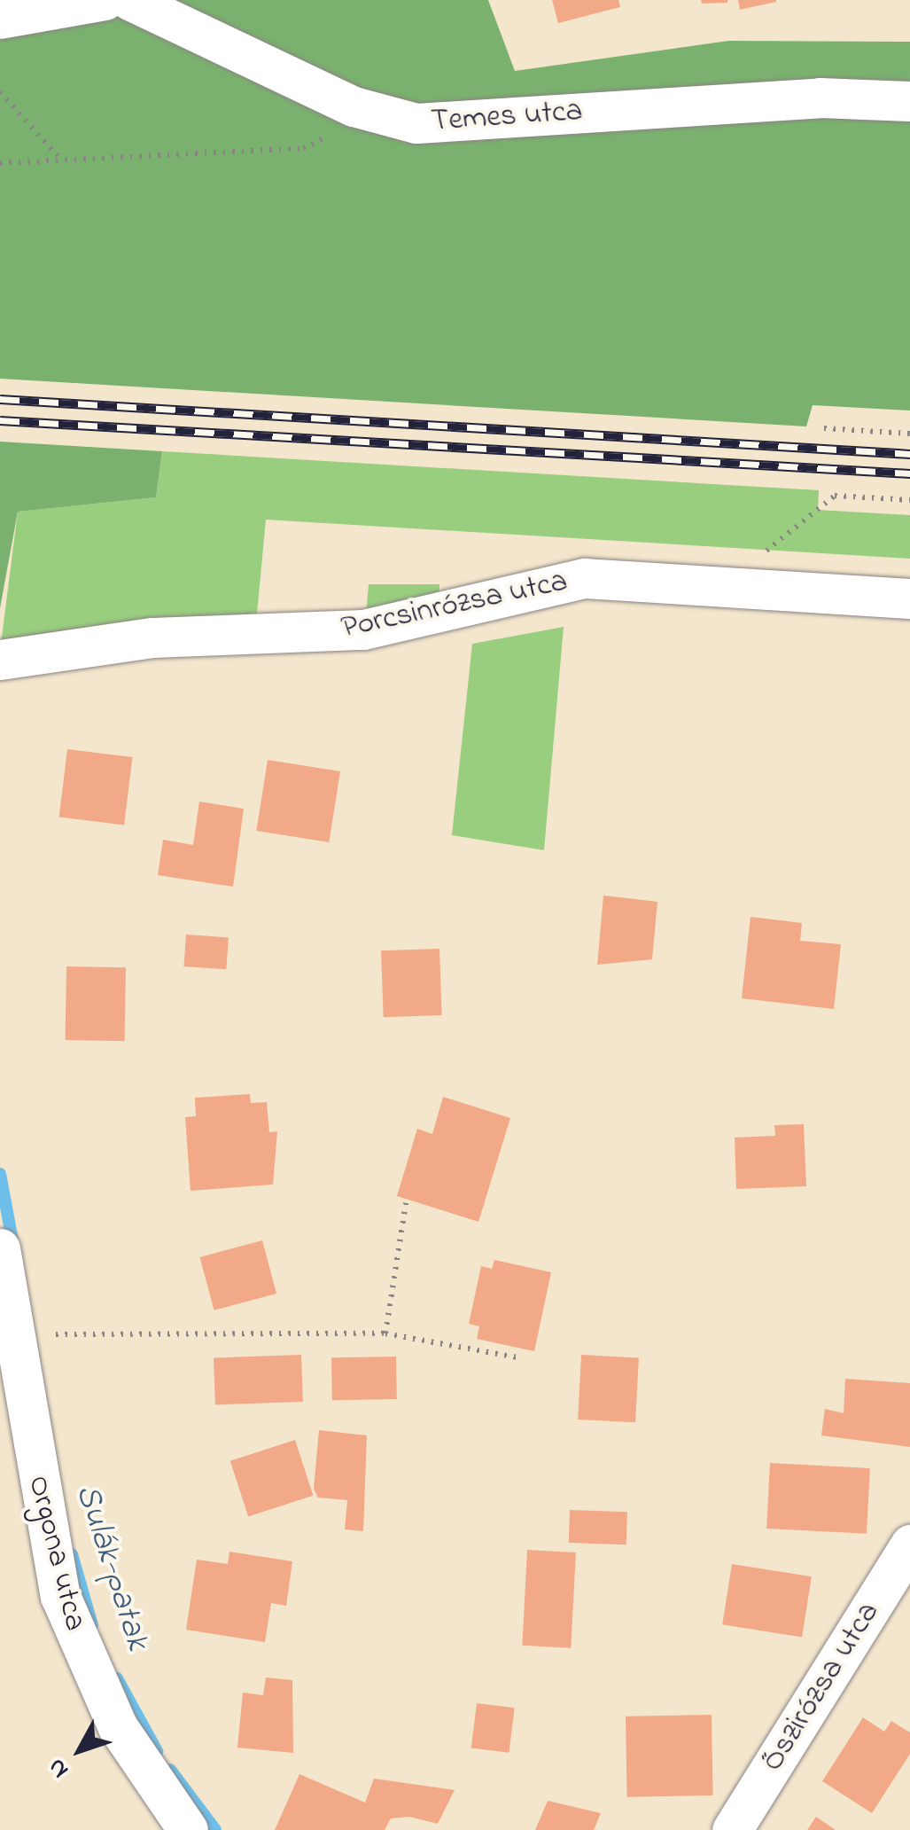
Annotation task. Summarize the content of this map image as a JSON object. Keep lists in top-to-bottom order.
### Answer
{
  "streets": {
    "street": [
      "Temes utca",
      "Porcsinrózsa utca",
      "Orgona utca",
      "Őszirózsa utca"
    ]
  },
  "water": ["Sulák-patak"],
  "north": "bottom left"
}
